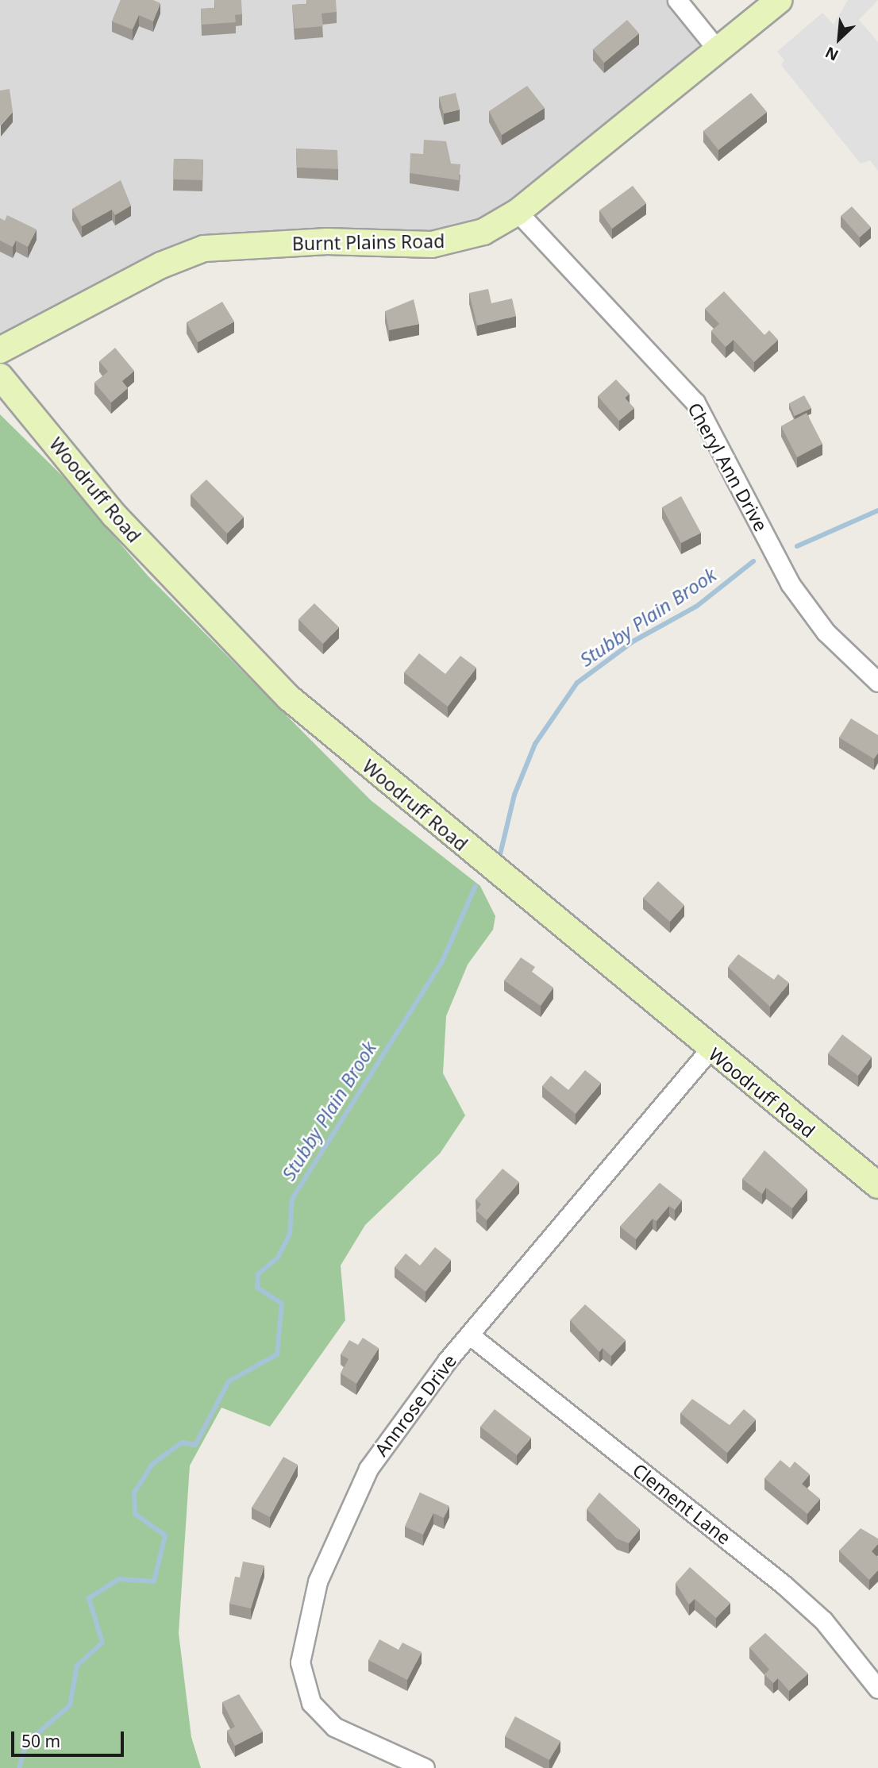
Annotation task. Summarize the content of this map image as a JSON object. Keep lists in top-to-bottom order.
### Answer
{
  "streets": {
    "street": [
      "Burnt Plains Road",
      "Cheryl Ann Drive",
      "Woodruff Road",
      "Annrose Drive",
      "Clement Lane"
    ]
  },
  "crossings": [
    ["Burnt Plains Road", "Cheryl Ann Drive"],
    ["Woodruff Road", "Annrose Drive"],
    ["Annrose Drive", "Clement Lane"]
  ],
  "water": ["Stubby Plain Brook"],
  "scale_bar": "50 m",
  "north": "bottom left"
}
